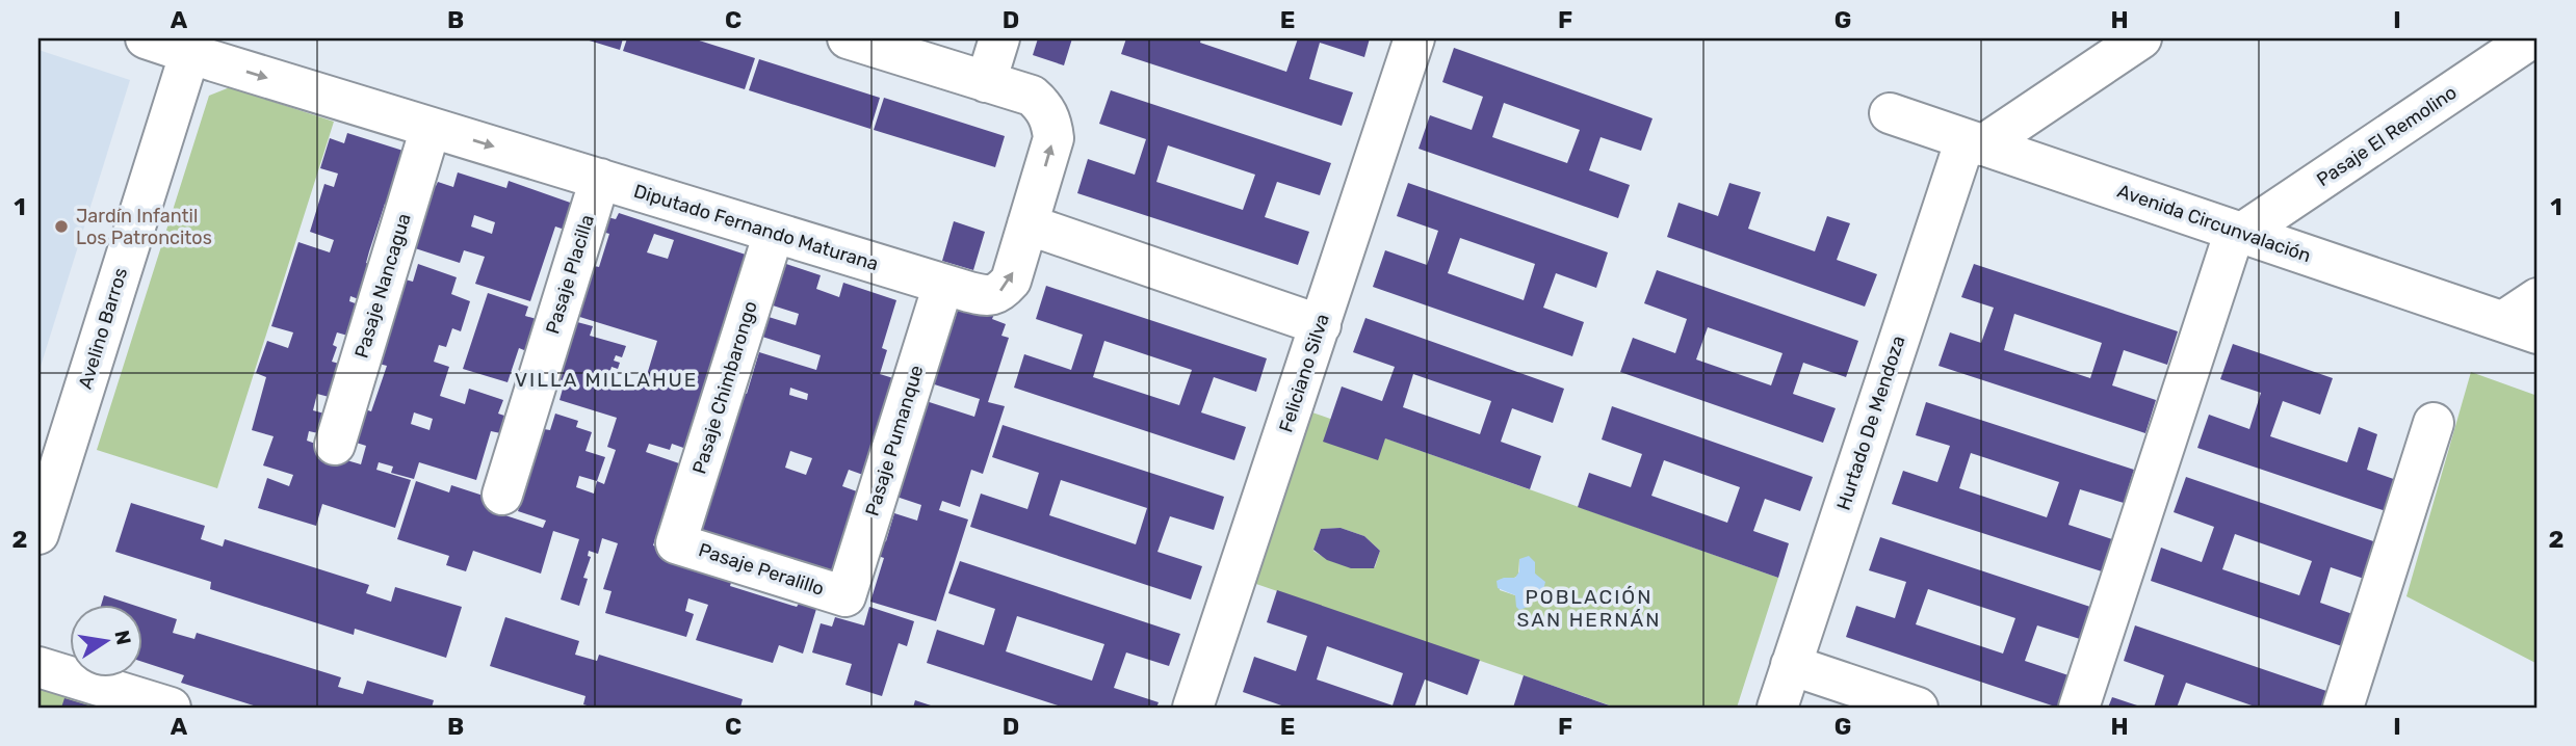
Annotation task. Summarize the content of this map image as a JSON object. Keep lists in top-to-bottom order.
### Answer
{
  "streets": {
    "street": [
      "Pasaje El Remolino",
      "Avenida Circunvalación",
      "Diputado Fernando Maturana",
      "Pasaje Placilla",
      "Pasaje Nancagua",
      "Avelino Barros",
      "Feliciano Silva",
      "Pasaje Chimbarongo",
      "Hurtado De Mendoza",
      "Pasaje Pumanque",
      "Pasaje Peralillo"
    ]
  },
  "crossings": [
    ["Pasaje El Remolino", "Avenida Circunvalación"],
    ["Avenida Circunvalación", "Hurtado De Mendoza"],
    ["Diputado Fernando Maturana", "Pasaje Placilla"],
    ["Diputado Fernando Maturana", "Pasaje Nancagua"],
    ["Diputado Fernando Maturana", "Avelino Barros"],
    ["Diputado Fernando Maturana", "Pasaje Chimbarongo"],
    ["Diputado Fernando Maturana", "Pasaje Pumanque"],
    ["Pasaje Chimbarongo", "Pasaje Peralillo"],
    ["Pasaje Pumanque", "Pasaje Peralillo"]
  ],
  "districts": ["VILLA MILLAHUE", "POBLACIÓN SAN HERNÁN"],
  "places": ["Jardín Infantil Los Patroncitos"],
  "north": "right",
  "grid": {
    "columns": [
      "A",
      "B",
      "C",
      "D",
      "E",
      "F",
      "G",
      "H",
      "I"
    ],
    "rows": ["1", "2"]
  }
}
